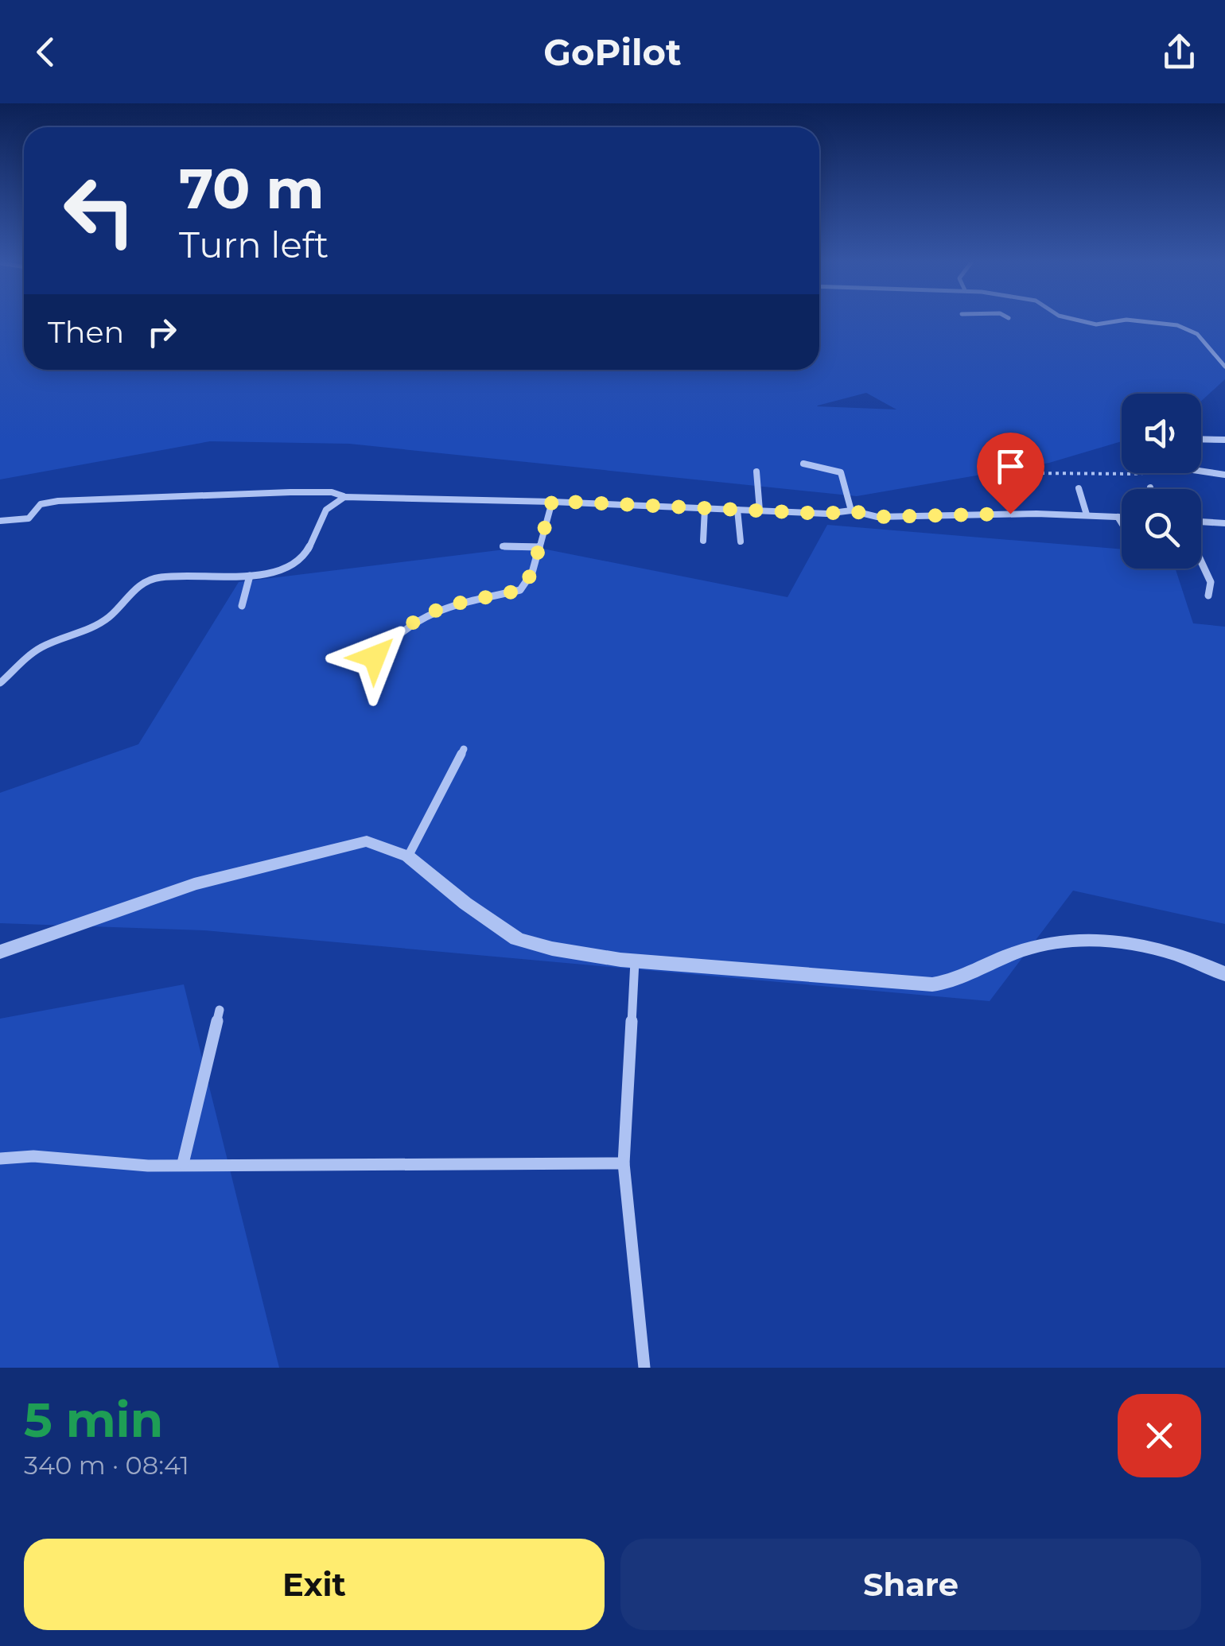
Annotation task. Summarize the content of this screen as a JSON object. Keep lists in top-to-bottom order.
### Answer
{
  "page": {
    "header": "GoPilot",
    "turn": ["70 m", "Turn left"],
    "then": "Then",
    "heading": ["5 min", "340 m · 08:41"],
    "buttons": ["Exit", "Share"]
  }
}
